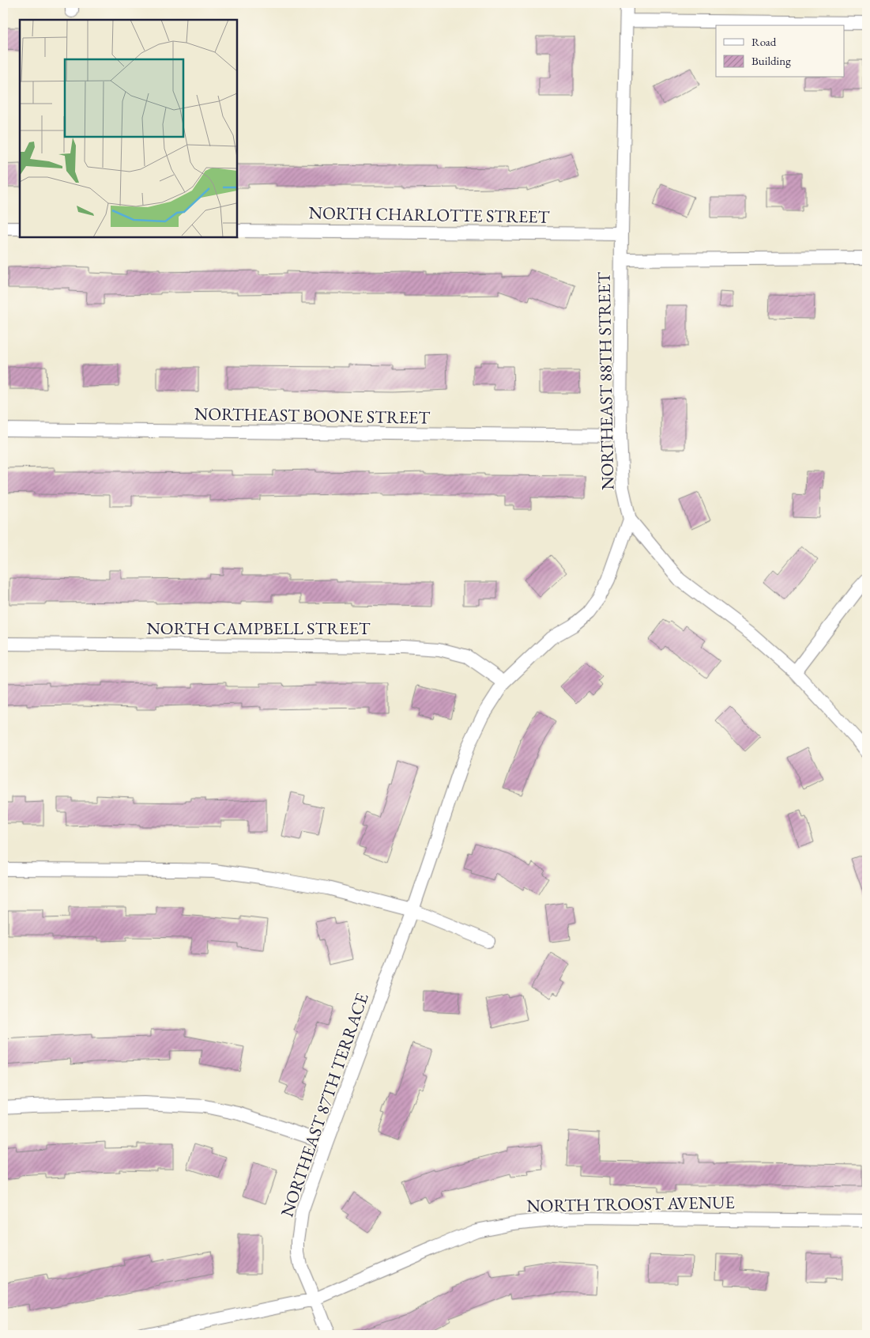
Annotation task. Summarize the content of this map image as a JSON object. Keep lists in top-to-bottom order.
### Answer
{
  "streets": {
    "street": [
      "NORTH CHARLOTTE STREET",
      "NORTHEAST 88TH STREET",
      "NORTHEAST BOONE STREET",
      "NORTH CAMPBELL STREET",
      "NORTHEAST 87TH TERRACE",
      "NORTH TROOST AVENUE"
    ]
  },
  "crossings": [
    ["NORTH CHARLOTTE STREET", "NORTHEAST 88TH STREET"],
    ["NORTHEAST 88TH STREET", "NORTHEAST BOONE STREET"],
    ["NORTHEAST 88TH STREET", "NORTHEAST 87TH TERRACE"],
    ["NORTH CAMPBELL STREET", "NORTHEAST 87TH TERRACE"],
    ["NORTHEAST 87TH TERRACE", "NORTH TROOST AVENUE"]
  ],
  "legend": ["Road", "Building"]
}
